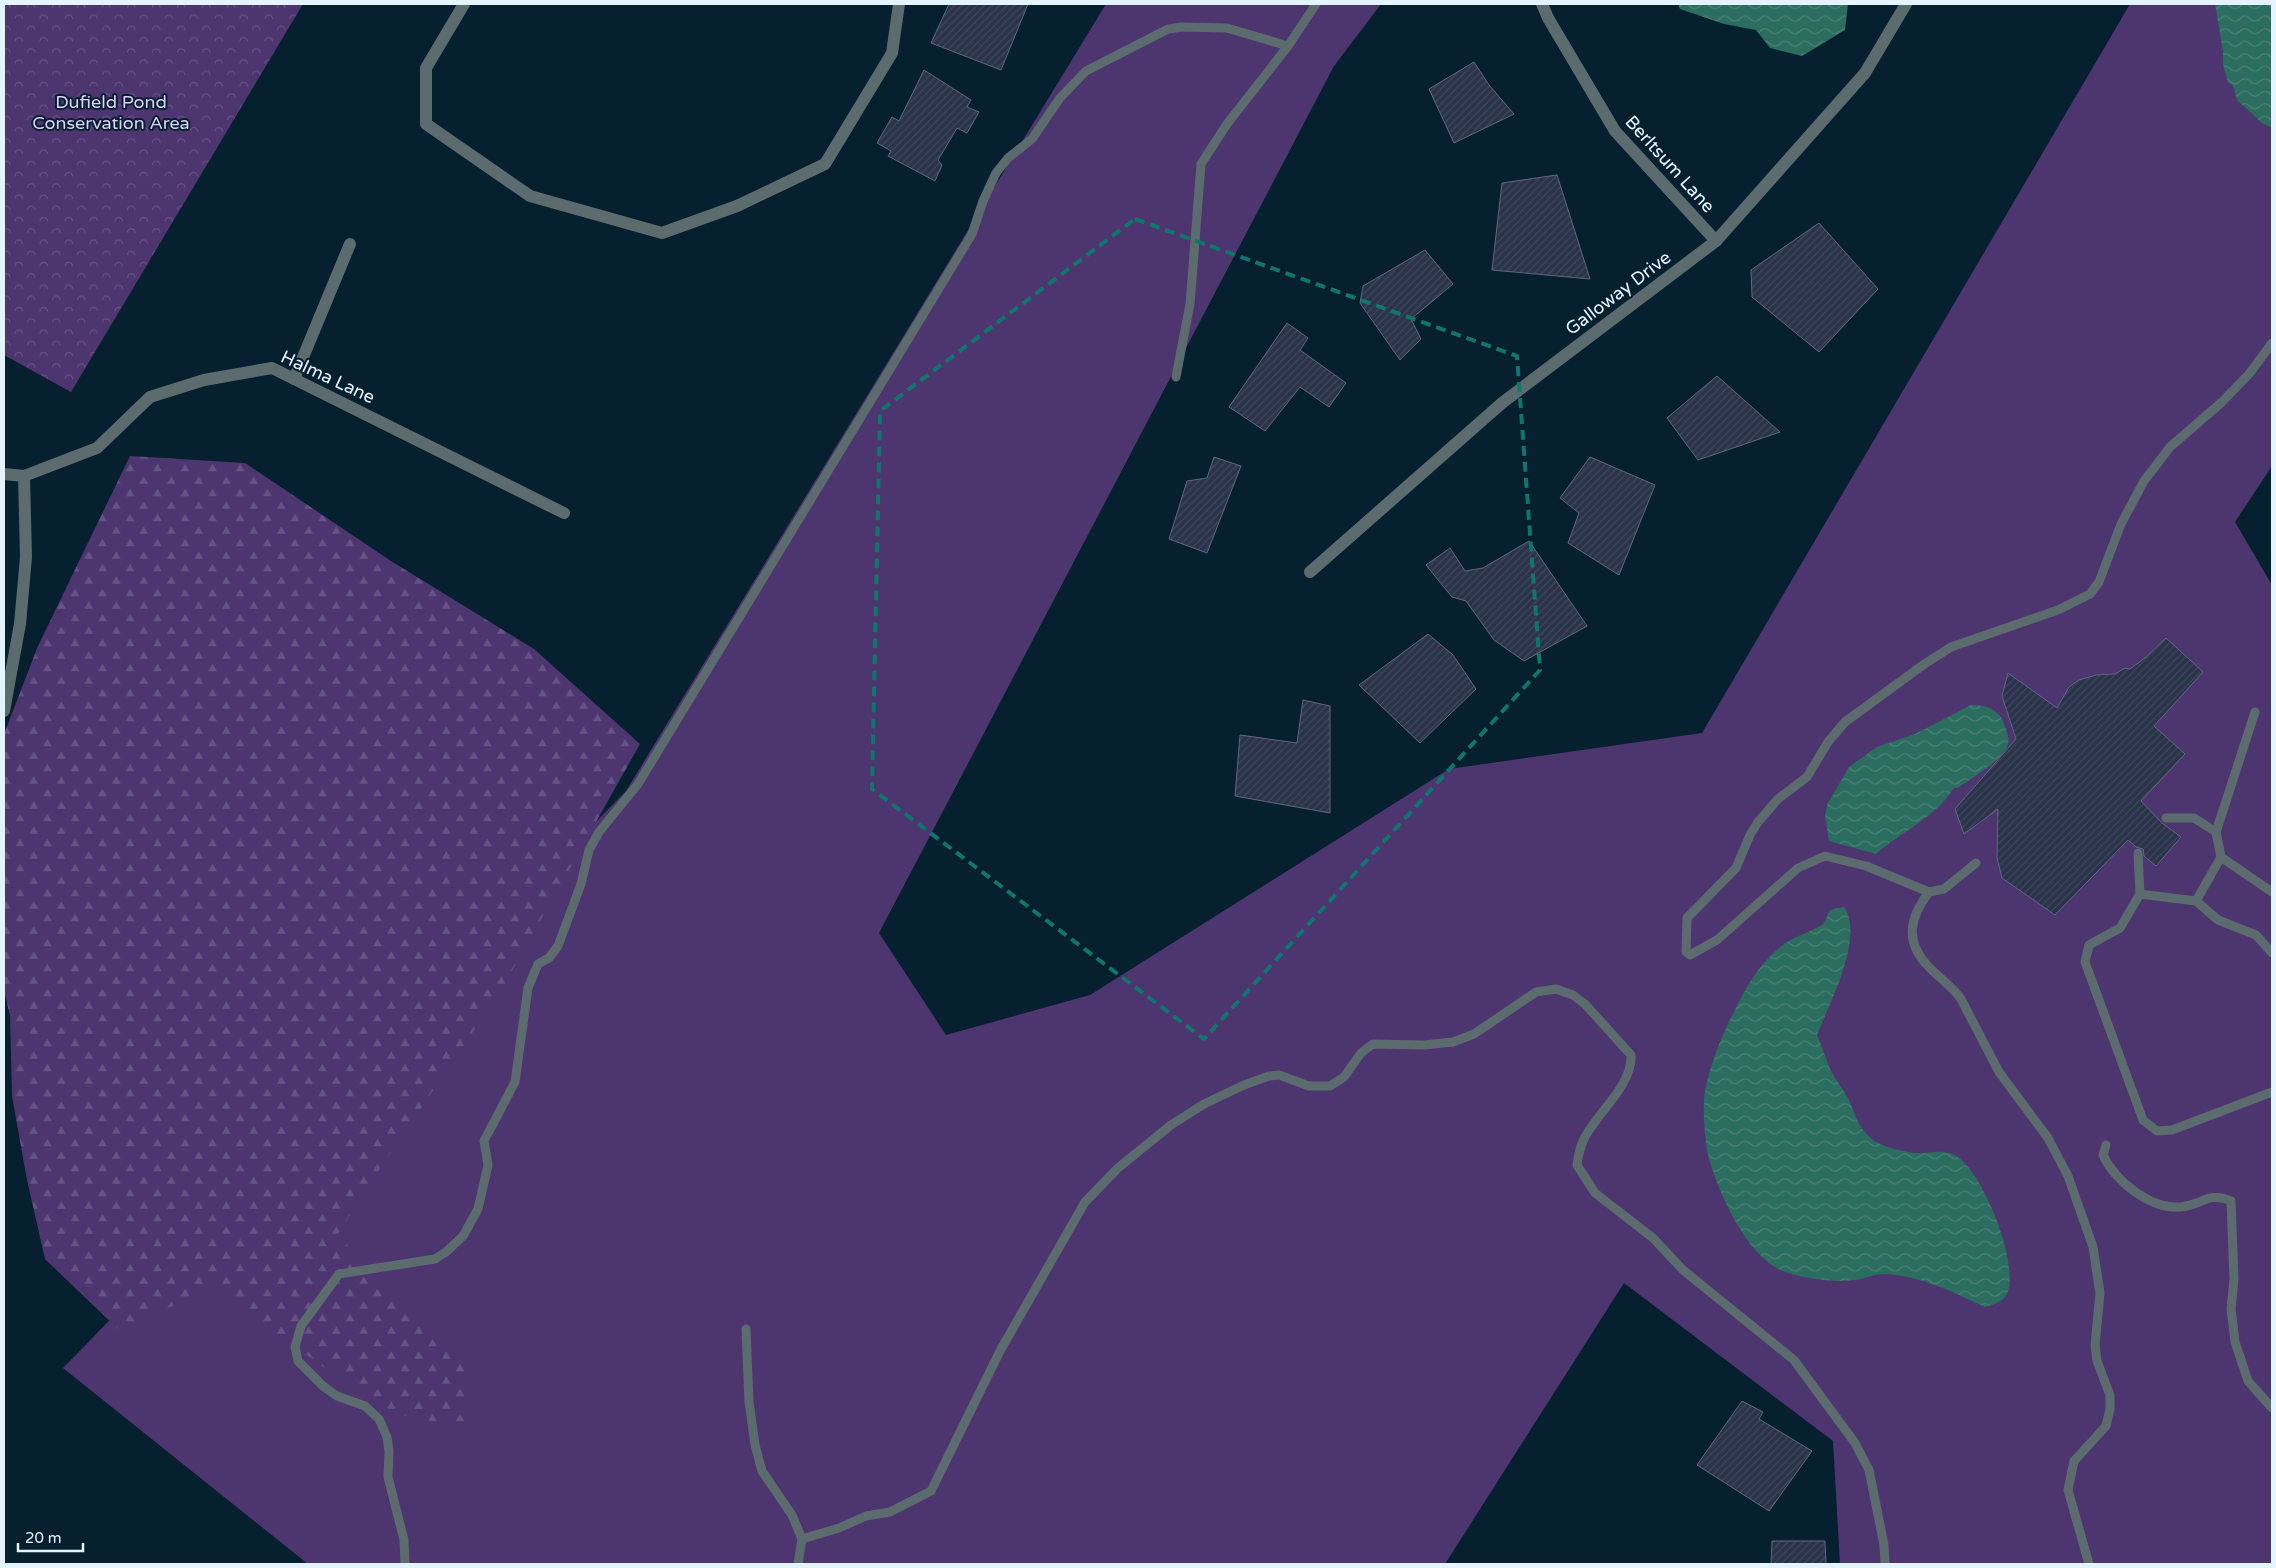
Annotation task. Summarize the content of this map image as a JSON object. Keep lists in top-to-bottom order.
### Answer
{
  "streets": {
    "street": ["Berltsum Lane", "Galloway Drive", "Halma Lane"]
  },
  "crossings": [
    ["Berltsum Lane", "Galloway Drive"]
  ],
  "parks": ["Dufield Pond Conservation Area"],
  "scale_bar": "20 m"
}
